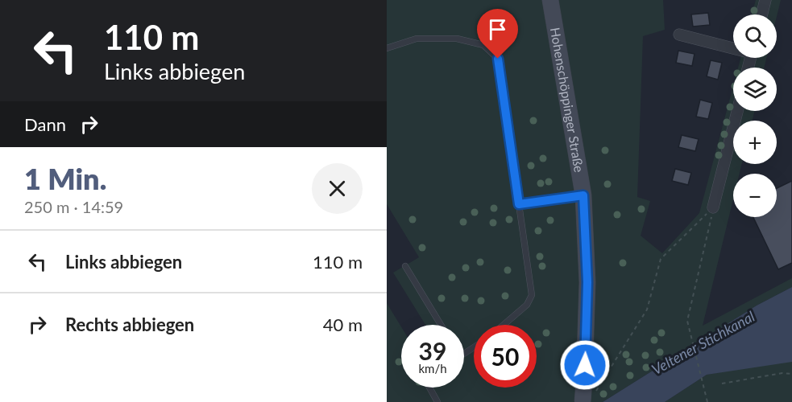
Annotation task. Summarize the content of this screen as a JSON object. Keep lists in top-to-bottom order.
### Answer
{
  "streets": {
    "main road": ["Hohenschöppinger Straße"]
  },
  "water": ["Veltener Stichkanal"],
  "page": {
    "turn": ["110 m", "Links abbiegen"],
    "map_buttons": ["+", "−"],
    "then": "Dann",
    "heading": ["1 Min.", "250 m · 14:59"],
    "list": [
      {
        "name": "Links abbiegen",
        "value": "110 m"
      },
      {
        "name": "Rechts abbiegen",
        "value": "40 m"
      }
    ],
    "speed": "39 km/h",
    "limit": "50"
  }
}
